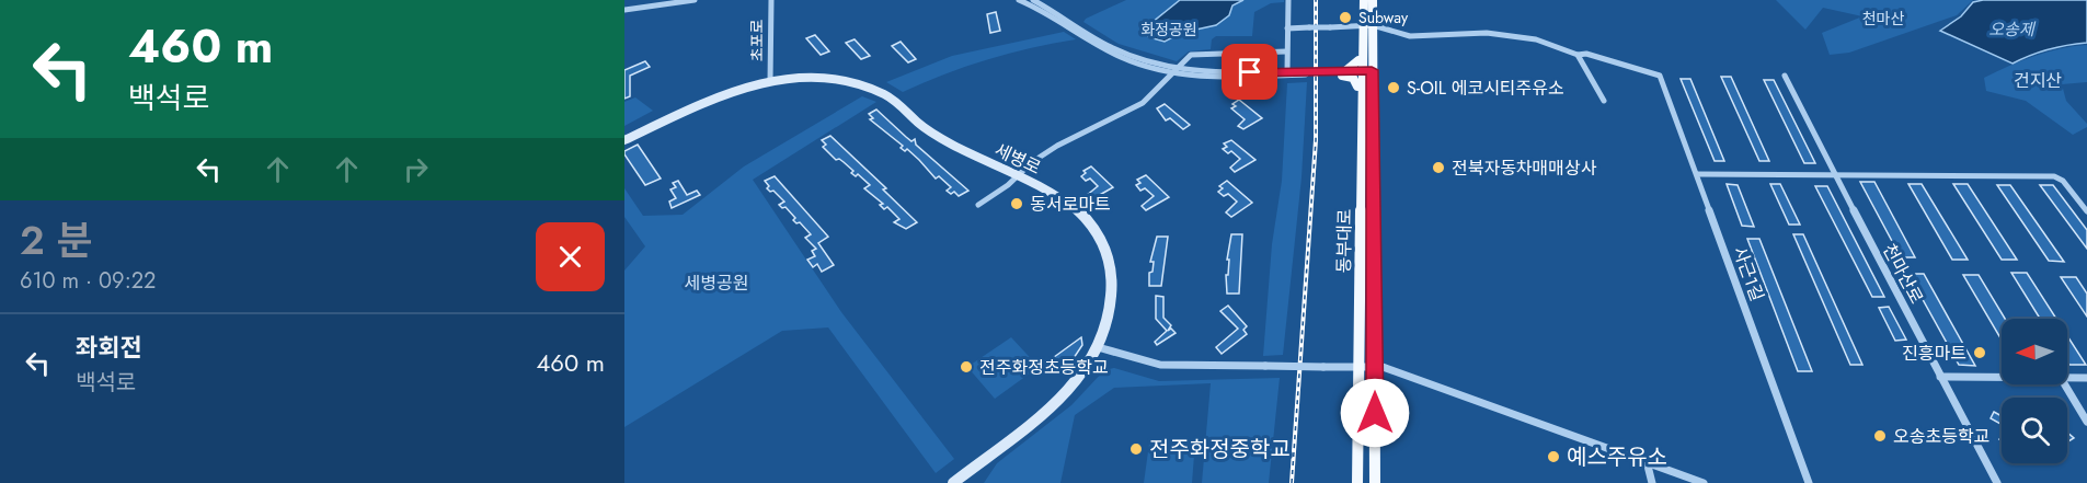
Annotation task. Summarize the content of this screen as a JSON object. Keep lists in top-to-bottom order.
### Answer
{
  "streets": {
    "main road": ["동부대로"],
    "street": [
      "초포로",
      "세병로",
      "사근1길",
      "천마산로"
    ]
  },
  "crossings": [
    ["초포로", "세병로"]
  ],
  "water": ["오송제"],
  "parks": [
    "천마산",
    "화정공원",
    "건지산",
    "세병공원"
  ],
  "places": [
    "Subway",
    "S-OIL 에코시티주유소",
    "전북자동차매매상사",
    "동서로마트",
    "진흥마트",
    "전주화정초등학교",
    "오송초등학교",
    "전주화정중학교",
    "예스주유소"
  ],
  "north": "left",
  "page": {
    "turn": ["460 m", "백석로"],
    "heading": ["2 분", "610 m · 09:22"],
    "list": [
      {
        "name": "좌회전",
        "note": "백석로",
        "value": "460 m"
      }
    ]
  }
}
